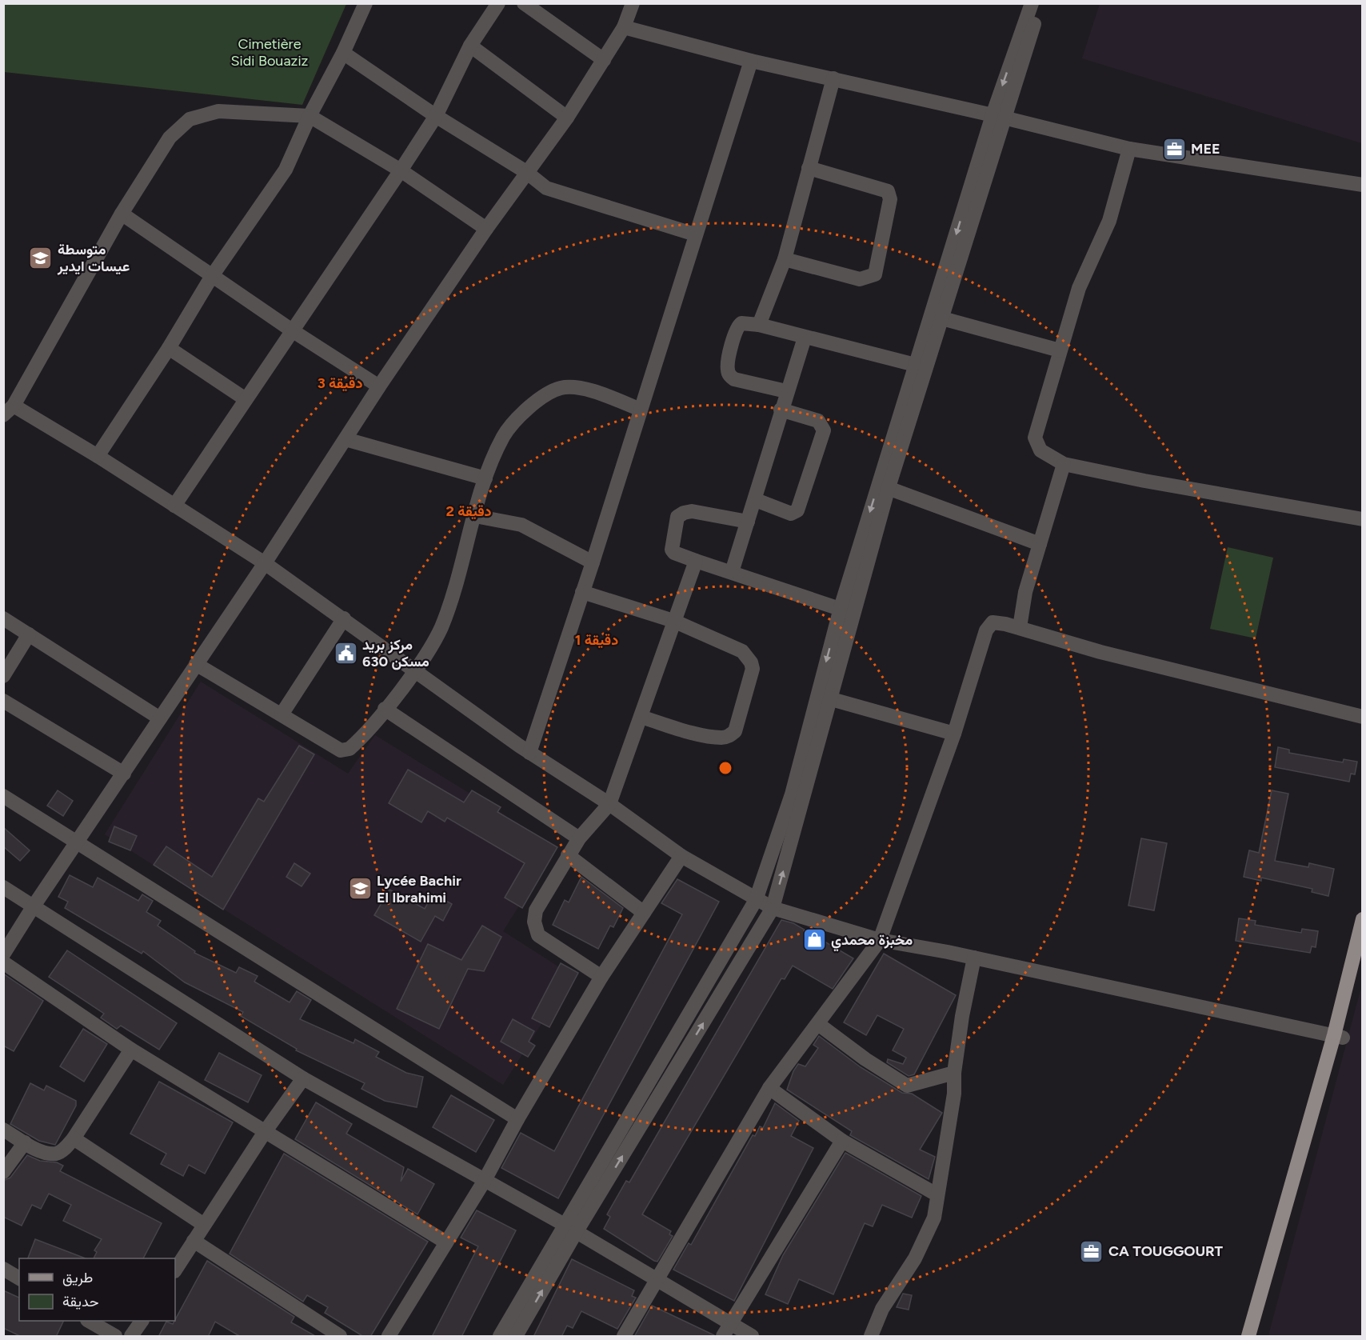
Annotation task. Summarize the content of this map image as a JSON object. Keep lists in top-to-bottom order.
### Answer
{
  "parks": ["Cimetière Sidi Bouaziz"],
  "places": {
    "office": ["MEE", "CA TOUGGOURT"],
    "school or university": ["متوسطة عيسات ايدير", "Lycée Bachir El Ibrahimi"],
    "public building": ["مركز بريد 630 مسكن"],
    "shop": ["مخبزة محمدي"]
  },
  "legend": ["طريق", "حديقة"],
  "rings": ["3 دقيقة", "2 دقيقة", "1 دقيقة"]
}
